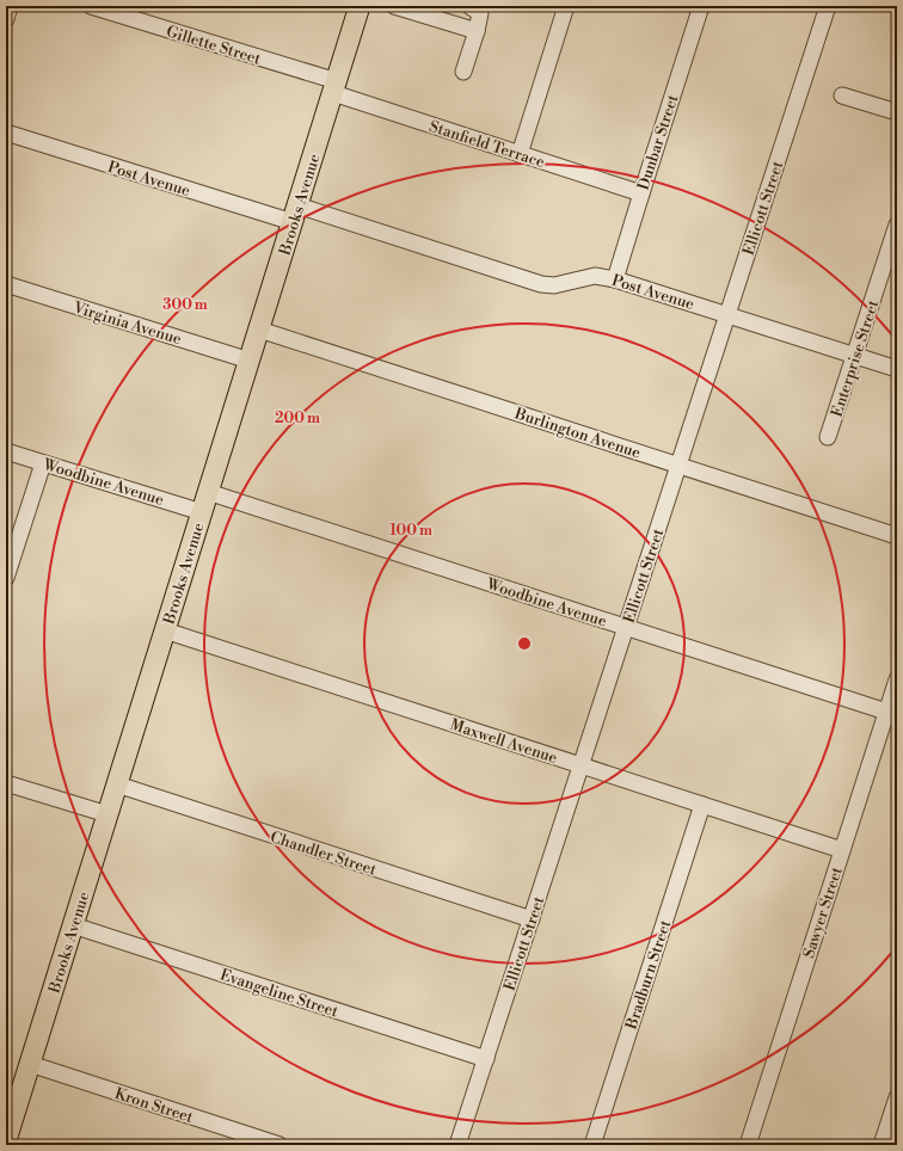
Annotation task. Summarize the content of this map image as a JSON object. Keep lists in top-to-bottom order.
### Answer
{
  "streets": {
    "main road": ["Brooks Avenue"],
    "street": [
      "Gillette Street",
      "Dunbar Street",
      "Stanfield Terrace",
      "Post Avenue",
      "Ellicott Street",
      "Virginia Avenue",
      "Enterprise Street",
      "Burlington Avenue",
      "Woodbine Avenue",
      "Maxwell Avenue",
      "Chandler Street",
      "Sawyer Street",
      "Bradburn Street",
      "Evangeline Street",
      "Kron Street"
    ]
  },
  "crossings": [
    ["Gillette Street", "Stanfield Terrace"],
    ["Gillette Street", "Brooks Avenue"],
    ["Dunbar Street", "Stanfield Terrace"],
    ["Dunbar Street", "Post Avenue"],
    ["Stanfield Terrace", "Brooks Avenue"],
    ["Post Avenue", "Brooks Avenue"],
    ["Post Avenue", "Ellicott Street"],
    ["Post Avenue", "Enterprise Street"],
    ["Brooks Avenue", "Virginia Avenue"],
    ["Brooks Avenue", "Burlington Avenue"],
    ["Brooks Avenue", "Woodbine Avenue"],
    ["Brooks Avenue", "Maxwell Avenue"],
    ["Brooks Avenue", "Chandler Street"],
    ["Brooks Avenue", "Evangeline Street"],
    ["Brooks Avenue", "Kron Street"],
    ["Ellicott Street", "Burlington Avenue"],
    ["Ellicott Street", "Woodbine Avenue"],
    ["Ellicott Street", "Maxwell Avenue"],
    ["Ellicott Street", "Chandler Street"],
    ["Ellicott Street", "Evangeline Street"],
    ["Woodbine Avenue", "Sawyer Street"],
    ["Maxwell Avenue", "Sawyer Street"],
    ["Maxwell Avenue", "Bradburn Street"]
  ],
  "rings": ["300 m", "200 m", "100 m"]
}
